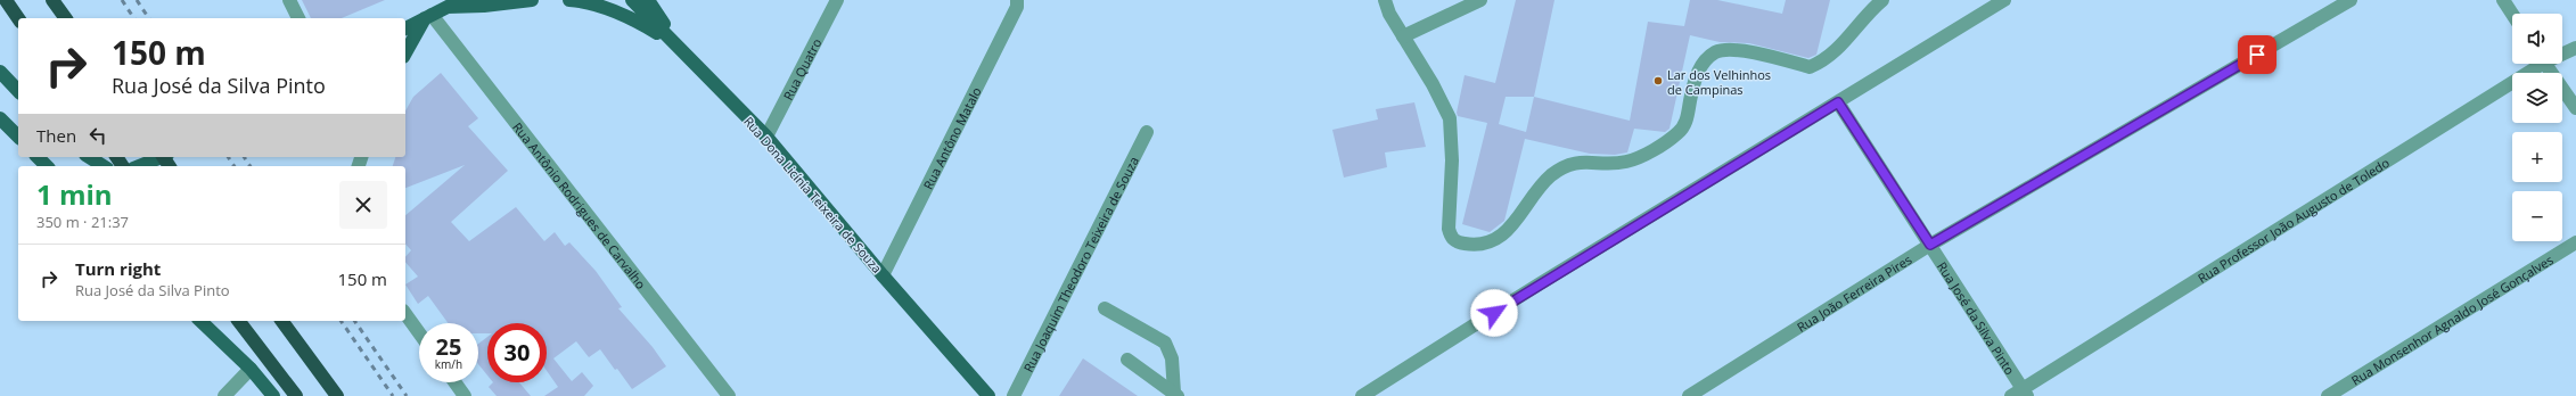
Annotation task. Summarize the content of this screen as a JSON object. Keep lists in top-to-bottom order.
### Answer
{
  "streets": {
    "main road": ["Rua Dona Licínia Teixeira de Souza"],
    "street": [
      "Rua Quatro",
      "Rua Antôno Matalo",
      "Rua Antônio Rodrigues de Carvalho",
      "Rua Professor João Augusto de Toledo",
      "Rua Joaquim Theodoro Teixeira de Souza",
      "Rua João Ferreira Pires",
      "Rua José da Silva Pinto",
      "Rua Monsenhor Agnaldo José Gonçalves"
    ]
  },
  "crossings": [
    ["Rua Quatro", "Rua Dona Licínia Teixeira de Souza"],
    ["Rua Antôno Matalo", "Rua Dona Licínia Teixeira de Souza"],
    ["Rua Professor João Augusto de Toledo", "Rua José da Silva Pinto"],
    ["Rua João Ferreira Pires", "Rua José da Silva Pinto"]
  ],
  "places": ["Lar dos Velhinhos de Campinas"],
  "page": {
    "map_buttons": ["+", "−"],
    "turn": ["150 m", "Rua José da Silva Pinto"],
    "then": "Then",
    "heading": ["1 min", "350 m · 21:37"],
    "list": [
      {
        "name": "Turn right",
        "note": "Rua José da Silva Pinto",
        "value": "150 m"
      }
    ],
    "speed": "25 km/h",
    "limit": "30"
  }
}
